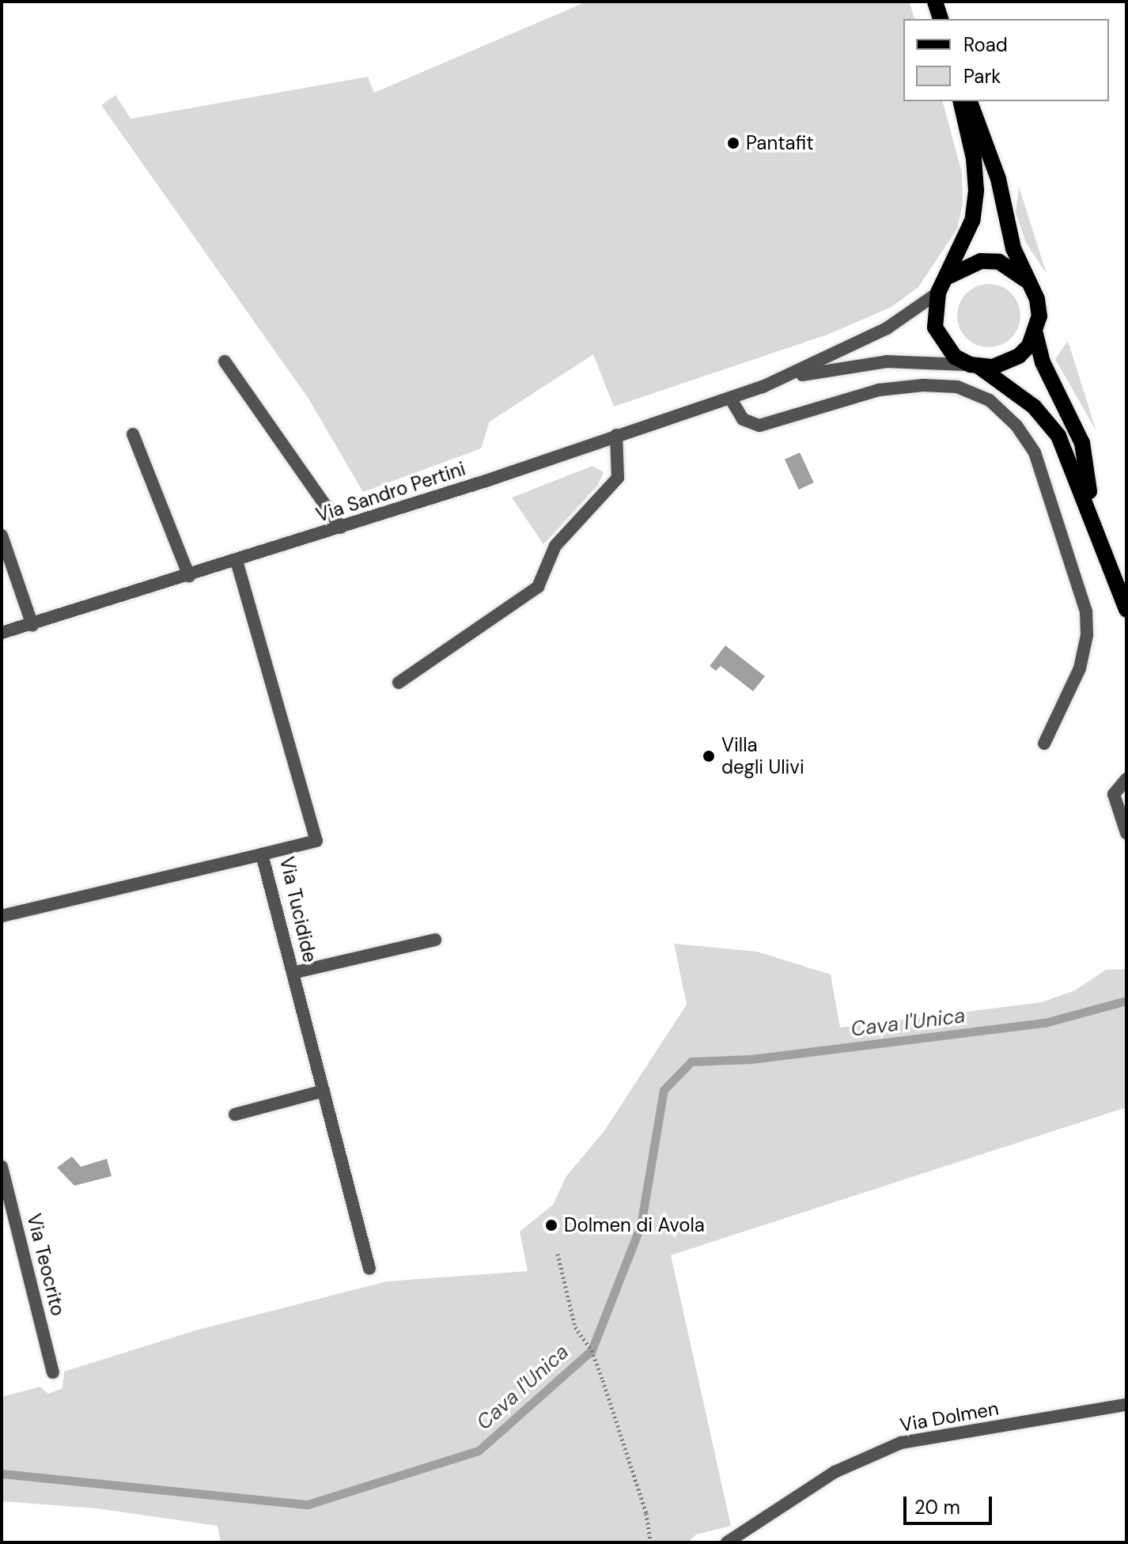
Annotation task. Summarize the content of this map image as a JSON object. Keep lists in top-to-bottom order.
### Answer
{
  "streets": {
    "street": [
      "Via Sandro Pertini",
      "Via Tucidide",
      "Via Teocrito",
      "Via Dolmen"
    ]
  },
  "crossings": [
    ["Via Sandro Pertini", "Via Tucidide"]
  ],
  "water": ["Cava l'Unica"],
  "places": ["Pantafit", "Villa degli Ulivi", "Dolmen di Avola"],
  "legend": ["Road", "Park"],
  "scale_bar": "20 m"
}
